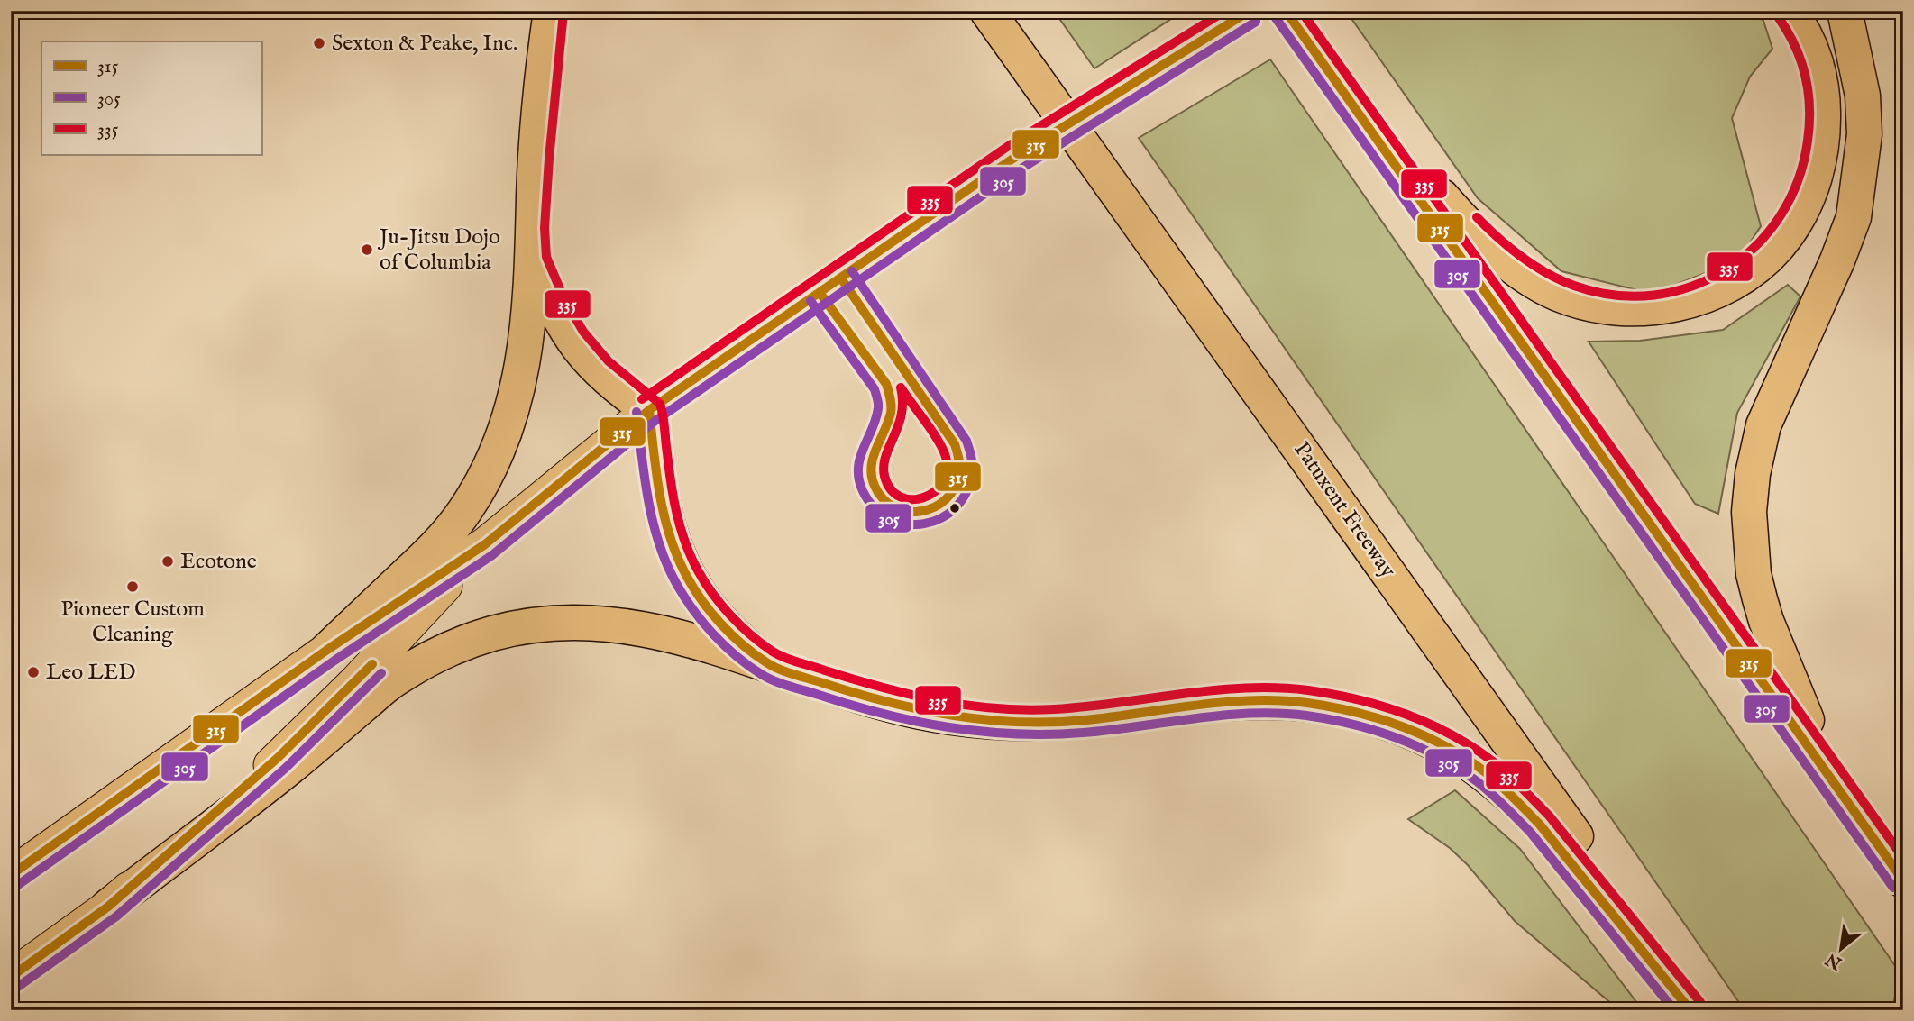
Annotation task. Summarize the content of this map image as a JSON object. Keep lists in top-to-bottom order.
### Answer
{
  "streets": {
    "highway": ["Patuxent Freeway"]
  },
  "places": [
    "Sexton & Peake, Inc.",
    "Ju-Jitsu Dojo of Columbia",
    "Ecotone",
    "Pioneer Custom Cleaning",
    "Leo LED"
  ],
  "lines": ["transit line 315", "transit line 335", "transit line 305"],
  "legend": ["315", "305", "335"],
  "north": "bottom left"
}
